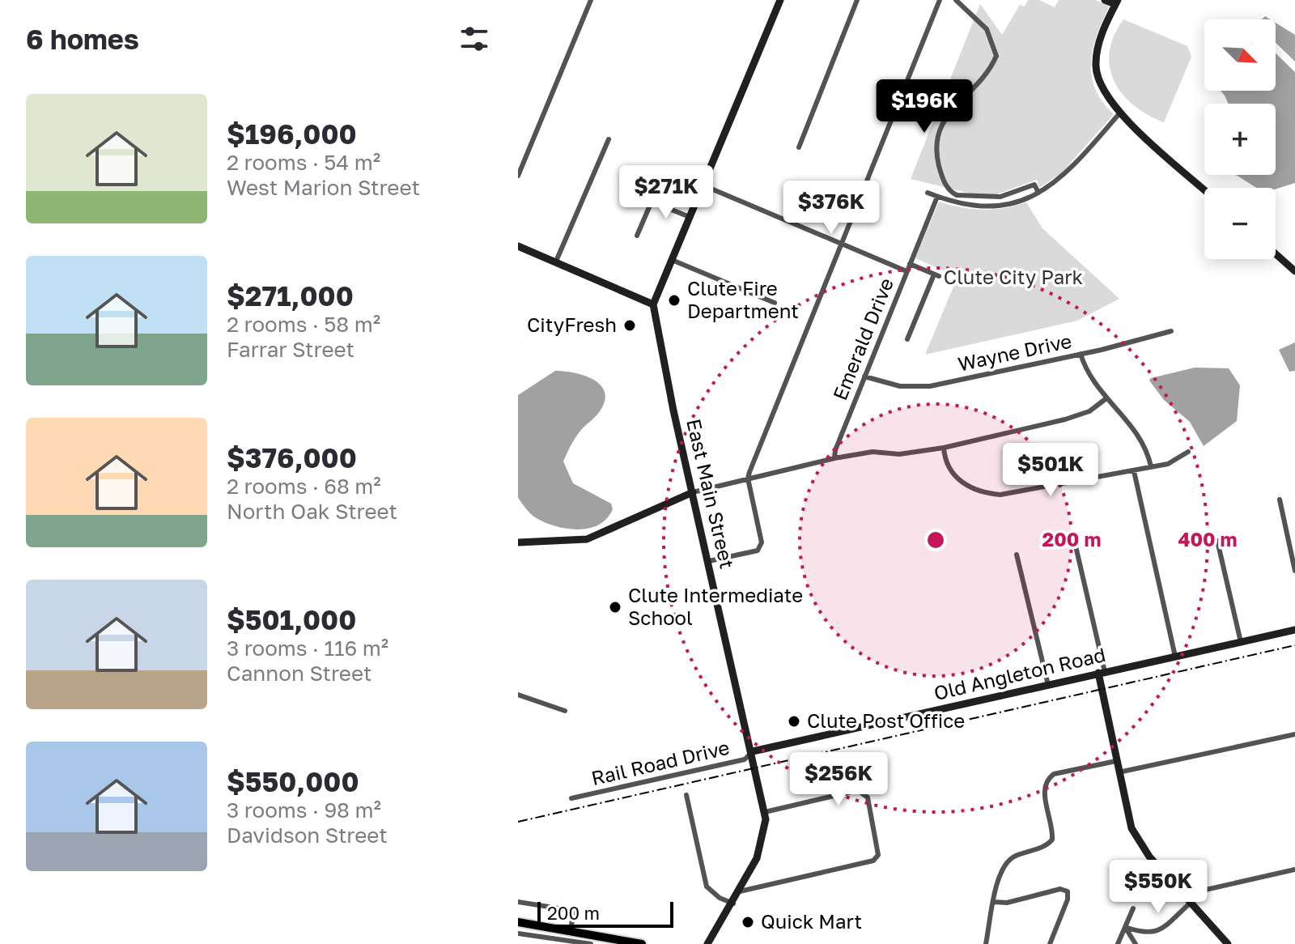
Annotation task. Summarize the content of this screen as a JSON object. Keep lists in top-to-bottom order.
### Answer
{
  "streets": {
    "street": [
      "Emerald Drive",
      "Wayne Drive",
      "East Main Street",
      "Old Angleton Road",
      "Rail Road Drive"
    ]
  },
  "crossings": [
    ["Emerald Drive", "Wayne Drive"],
    ["East Main Street", "Old Angleton Road"],
    ["East Main Street", "Rail Road Drive"],
    ["Old Angleton Road", "Rail Road Drive"]
  ],
  "parks": ["Clute City Park"],
  "places": [
    "Clute Fire Department",
    "CityFresh",
    "Clute Intermediate School",
    "Clute Post Office",
    "Quick Mart"
  ],
  "scale_bar": "200 m",
  "north": "bottom right",
  "page": {
    "heading": "6 homes",
    "map_buttons": ["+", "−"],
    "list": [
      {
        "name": "$196,000",
        "note": "2 rooms · 54 m² · West Marion Street"
      },
      {
        "name": "$271,000",
        "note": "2 rooms · 58 m² · Farrar Street"
      },
      {
        "name": "$376,000",
        "note": "2 rooms · 68 m² · North Oak Street"
      },
      {
        "name": "$501,000",
        "note": "3 rooms · 116 m² · Cannon Street"
      },
      {
        "name": "$550,000",
        "note": "3 rooms · 98 m² · Davidson Street"
      }
    ],
    "price": [
      "$196K",
      "$271K",
      "$376K",
      "$501K",
      "$256K",
      "$550K"
    ],
    "scale": "200 m"
  },
  "rings": ["200 m", "400 m"]
}
